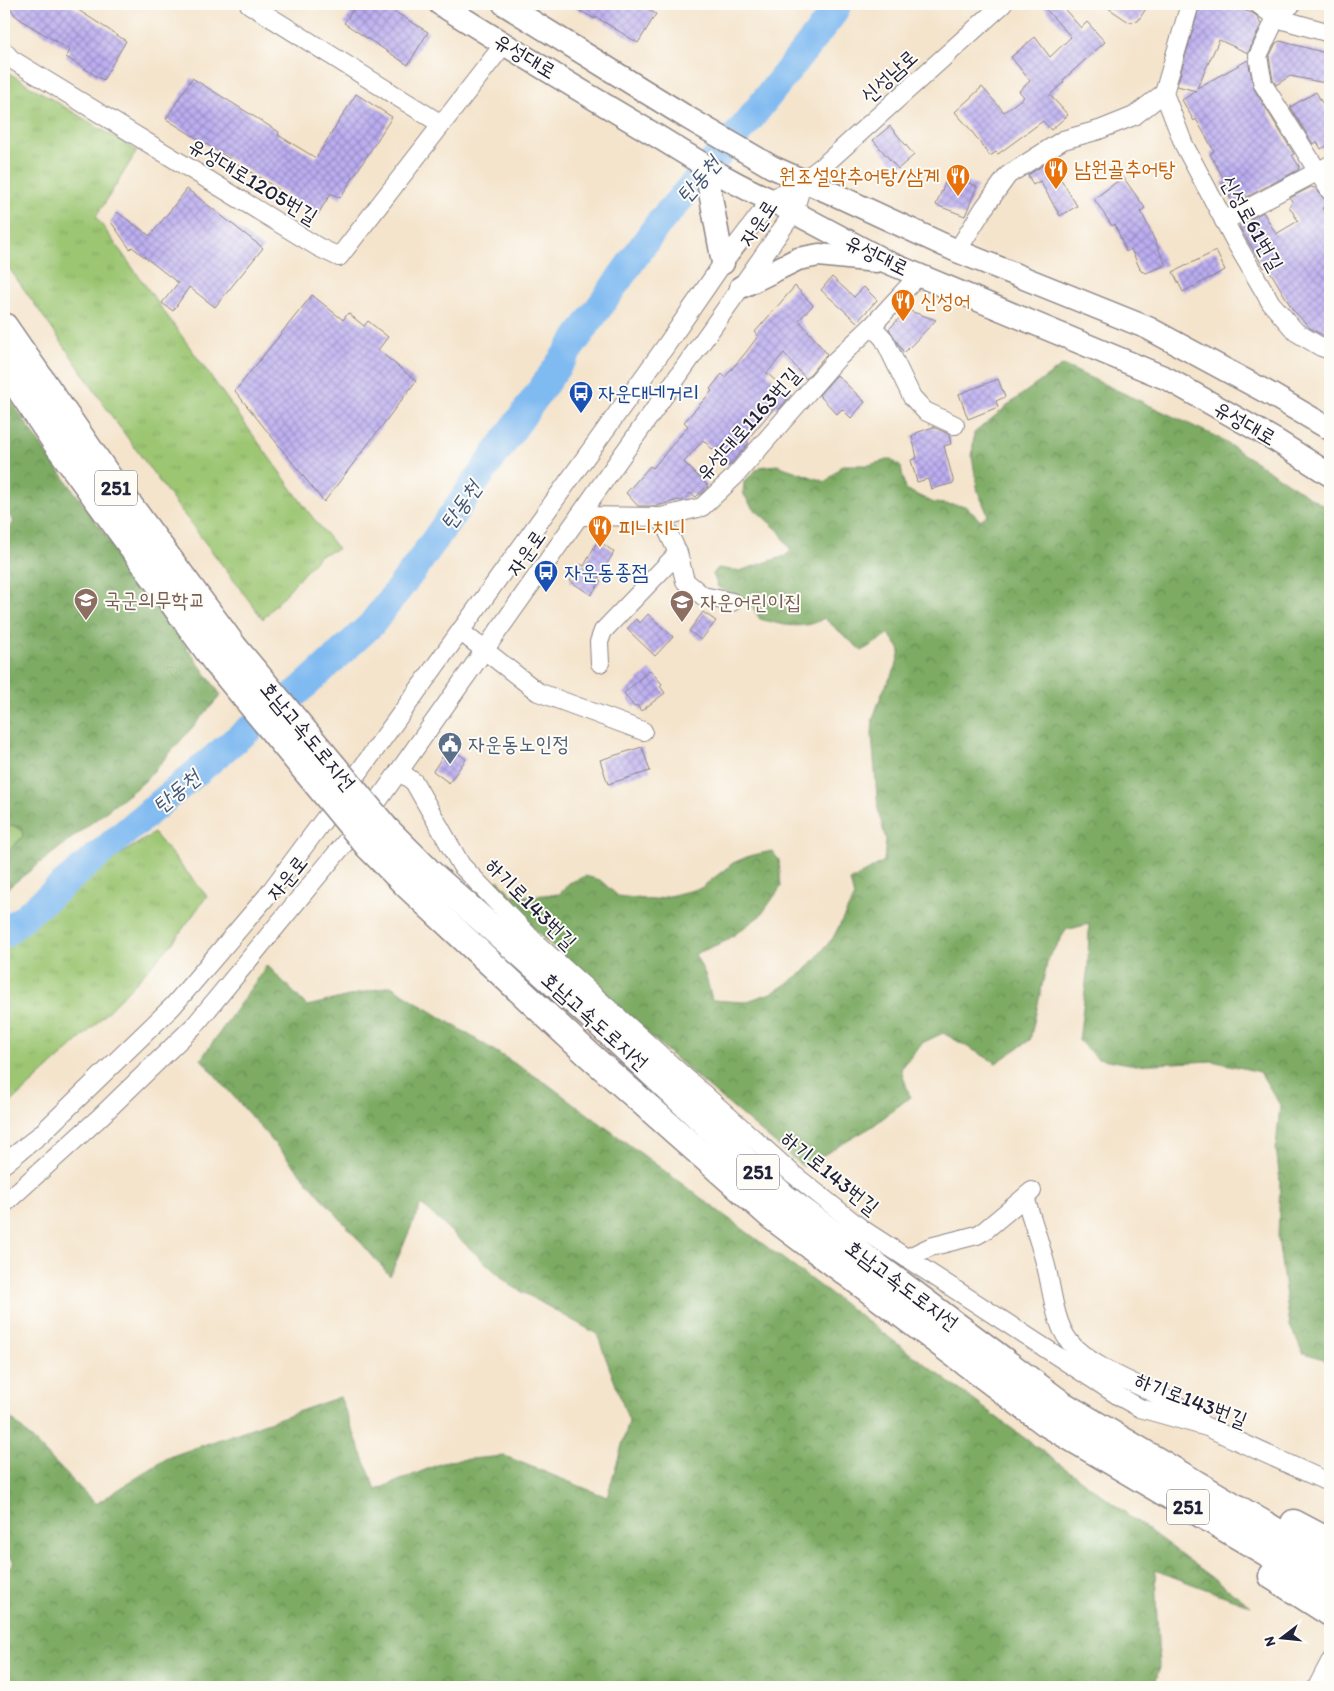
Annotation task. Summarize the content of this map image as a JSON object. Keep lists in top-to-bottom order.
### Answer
{
  "streets": {
    "highway": ["251", "호남고속도로지선"],
    "main road": ["유성대로"],
    "street": [
      "신성남로",
      "유성대로1205번길",
      "자운로",
      "신성로61번길",
      "유성대로1163번길",
      "하기로143번길"
    ]
  },
  "crossings": [
    ["유성대로", "신성남로"],
    ["유성대로", "유성대로1205번길"],
    ["유성대로", "자운로"],
    ["유성대로", "유성대로1163번길"],
    ["신성남로", "자운로"],
    ["자운로", "유성대로1163번길"],
    ["자운로", "하기로143번길"]
  ],
  "water": ["탄동천"],
  "places": {
    "restaurant": [
      "남원골추어탕",
      "원조설악추어탕/삼계",
      "신성어",
      "피니치니"
    ],
    "bus stop": ["자운대네거리", "자운동종점"],
    "school or university": ["국군의무학교", "자운어린이집"],
    "public building": ["자운동노인정"]
  },
  "north": "left"
}
